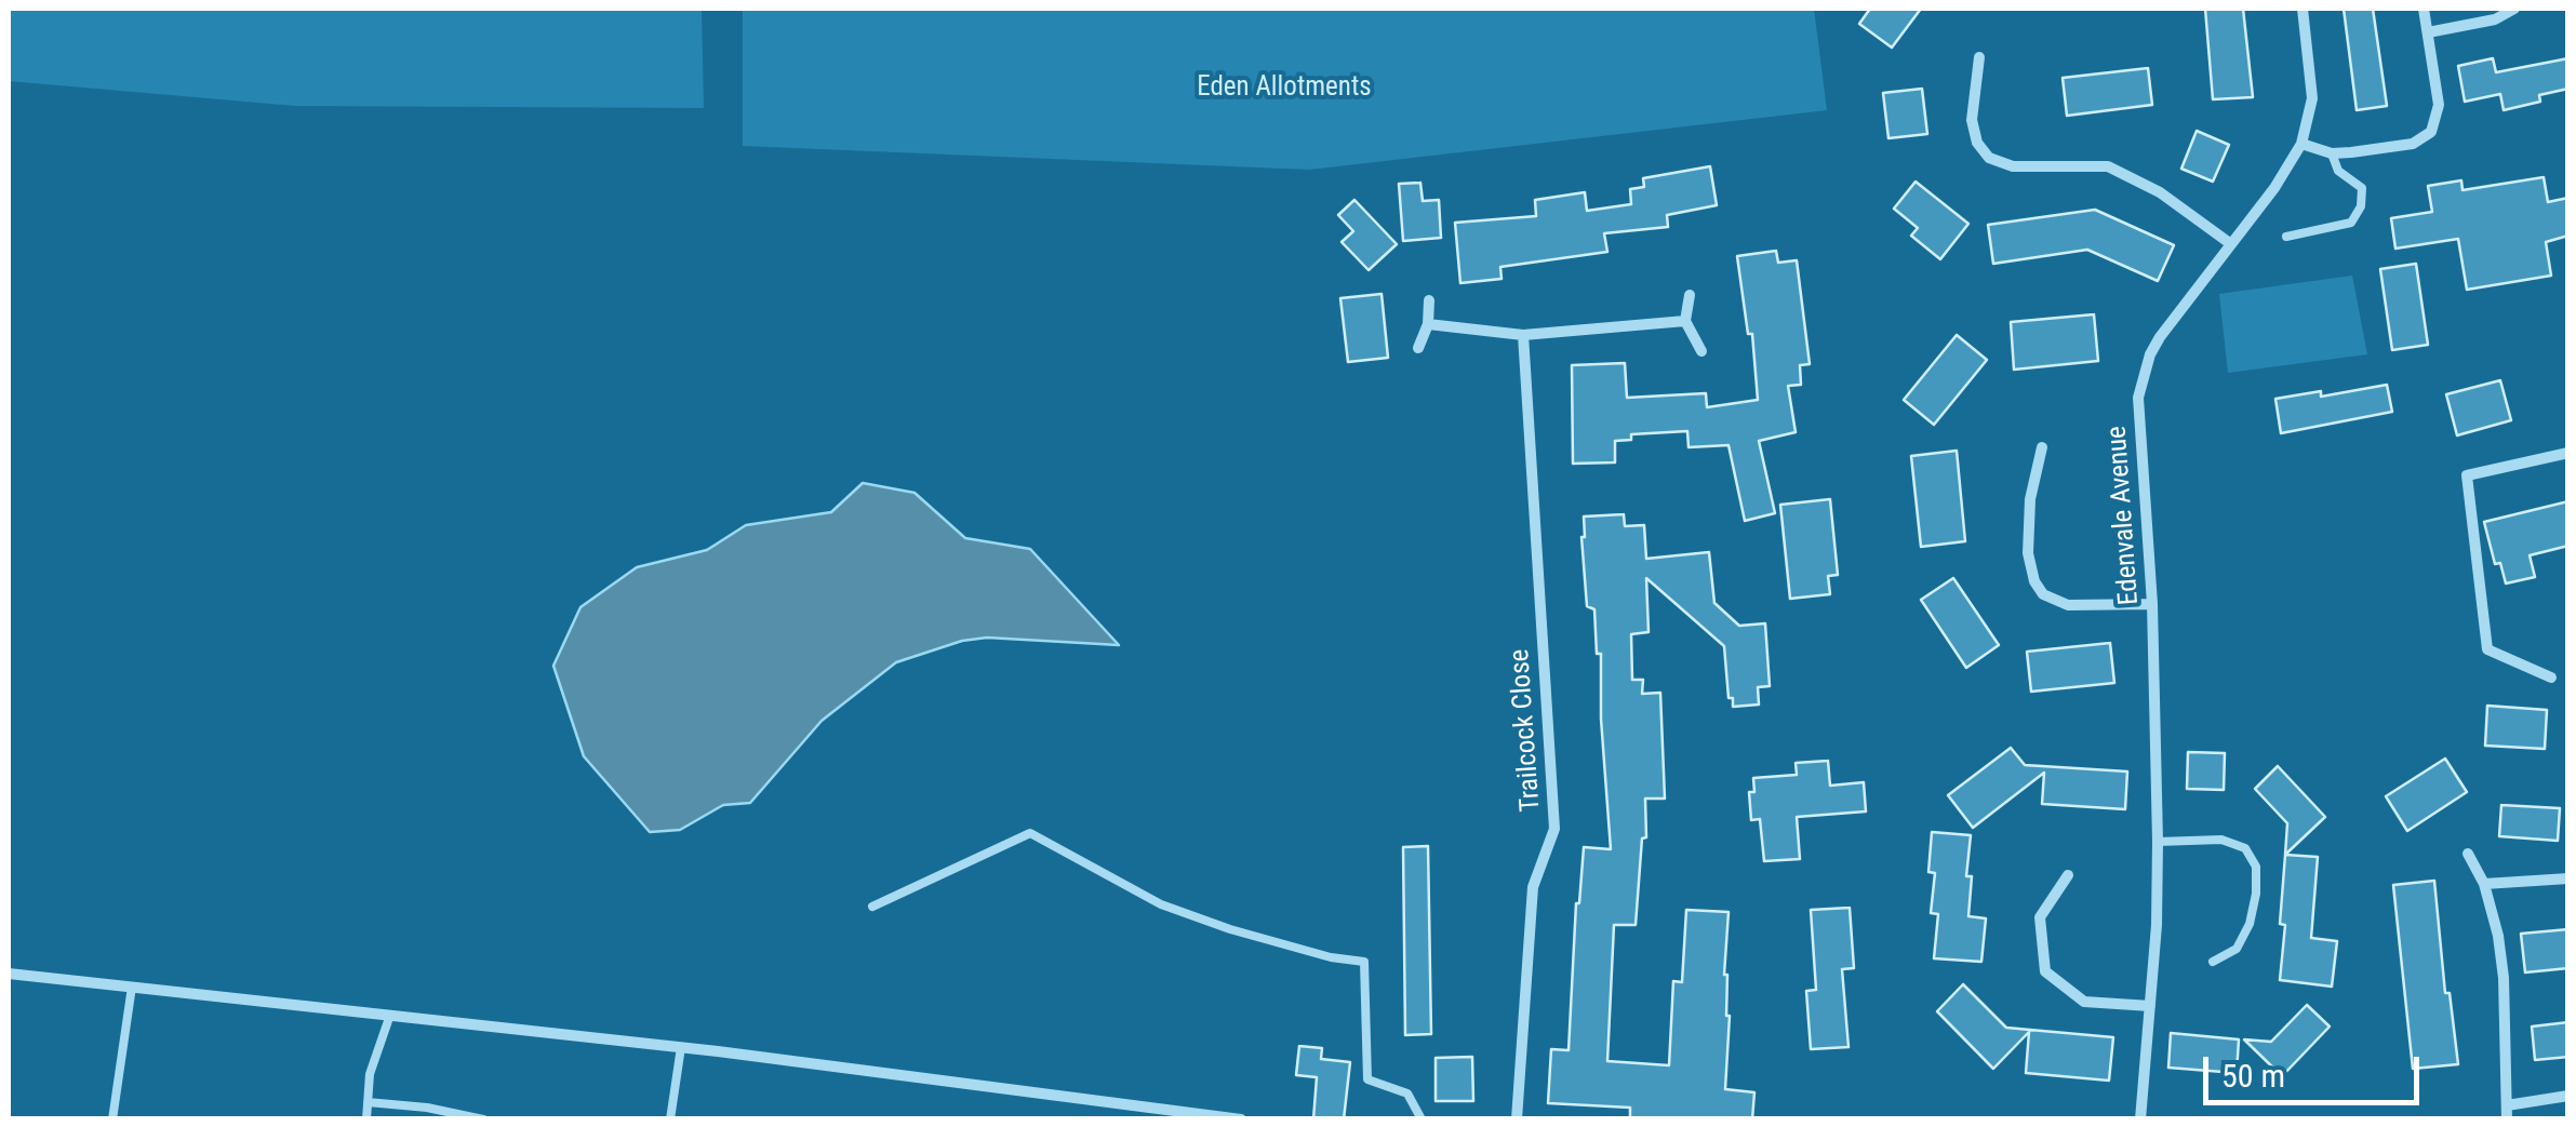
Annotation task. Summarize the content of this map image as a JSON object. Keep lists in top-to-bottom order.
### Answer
{
  "streets": {
    "street": ["Edenvale Avenue", "Trailcock Close"]
  },
  "parks": ["Eden Allotments"],
  "scale_bar": "50 m"
}
